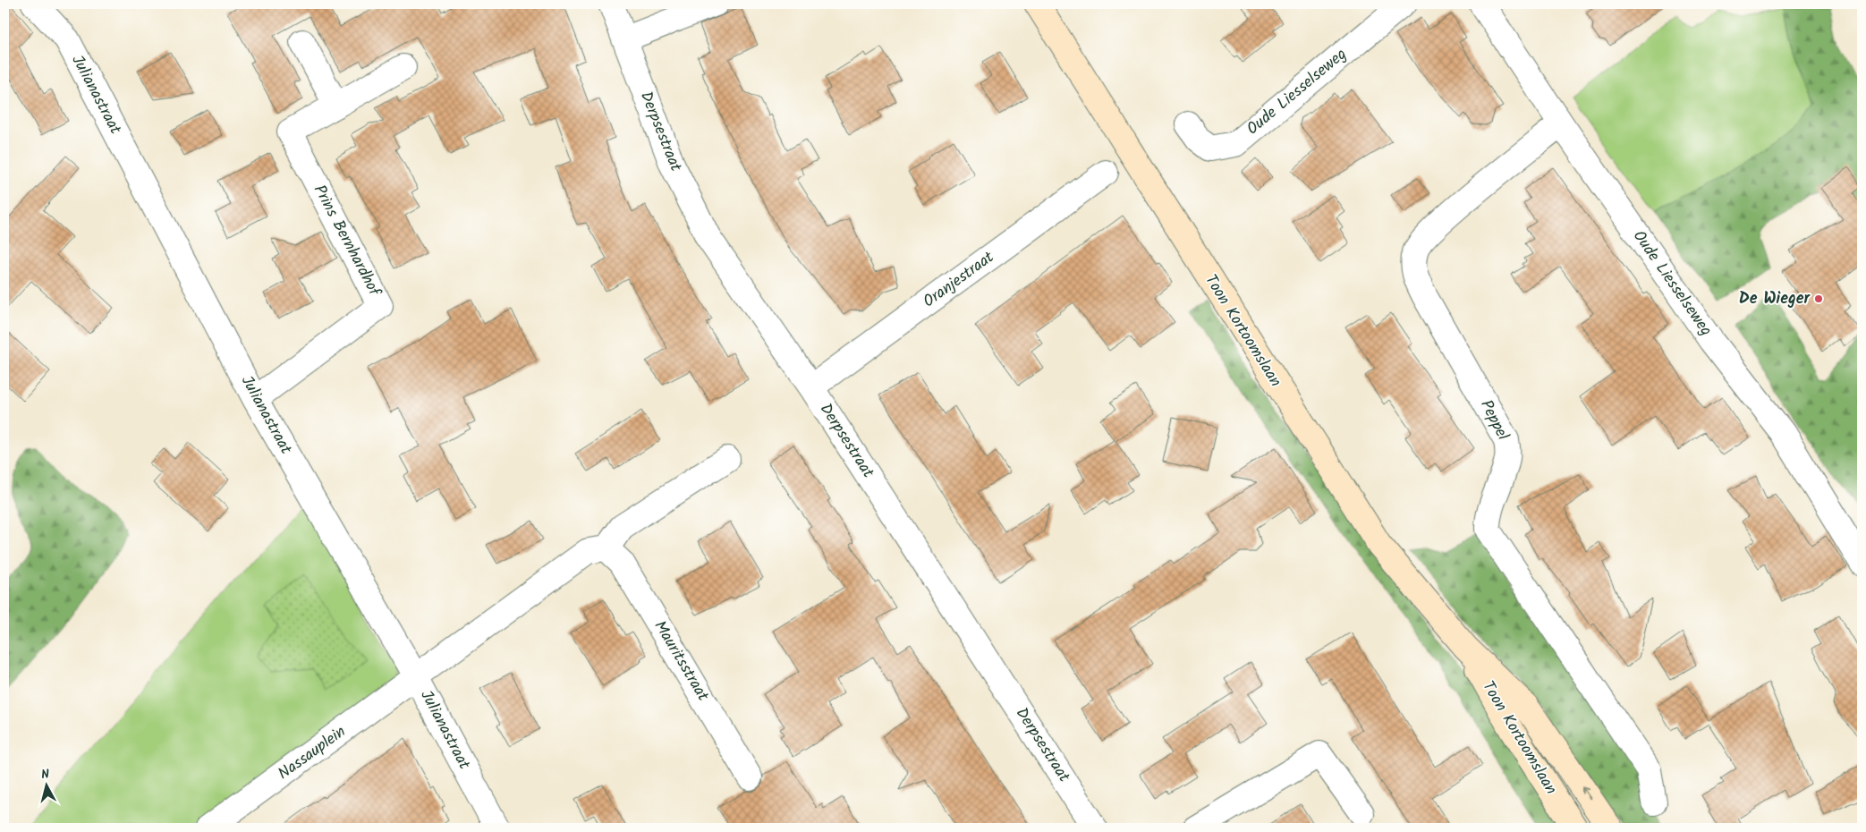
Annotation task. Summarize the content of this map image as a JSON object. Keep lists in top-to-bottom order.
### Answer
{
  "streets": {
    "street": [
      "Oude Liesselseweg",
      "Julianastraat",
      "Derpsestraat",
      "Prins Bernhardhof",
      "Oranjestraat",
      "Toon Kortoomslaan",
      "Peppel",
      "Mauritsstraat",
      "Nassauplein"
    ]
  },
  "crossings": [
    ["Oude Liesselseweg", "Peppel"],
    ["Julianastraat", "Prins Bernhardhof"],
    ["Julianastraat", "Nassauplein"],
    ["Derpsestraat", "Oranjestraat"]
  ],
  "places": ["De Wieger"],
  "north": "top"
}
